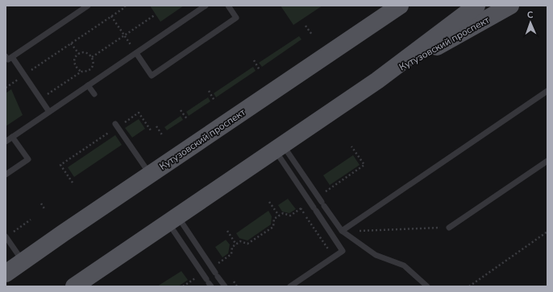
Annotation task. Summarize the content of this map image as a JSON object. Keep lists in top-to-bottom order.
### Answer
{
  "streets": {
    "main road": ["Кутузовский проспект"]
  },
  "north": "top"
}
